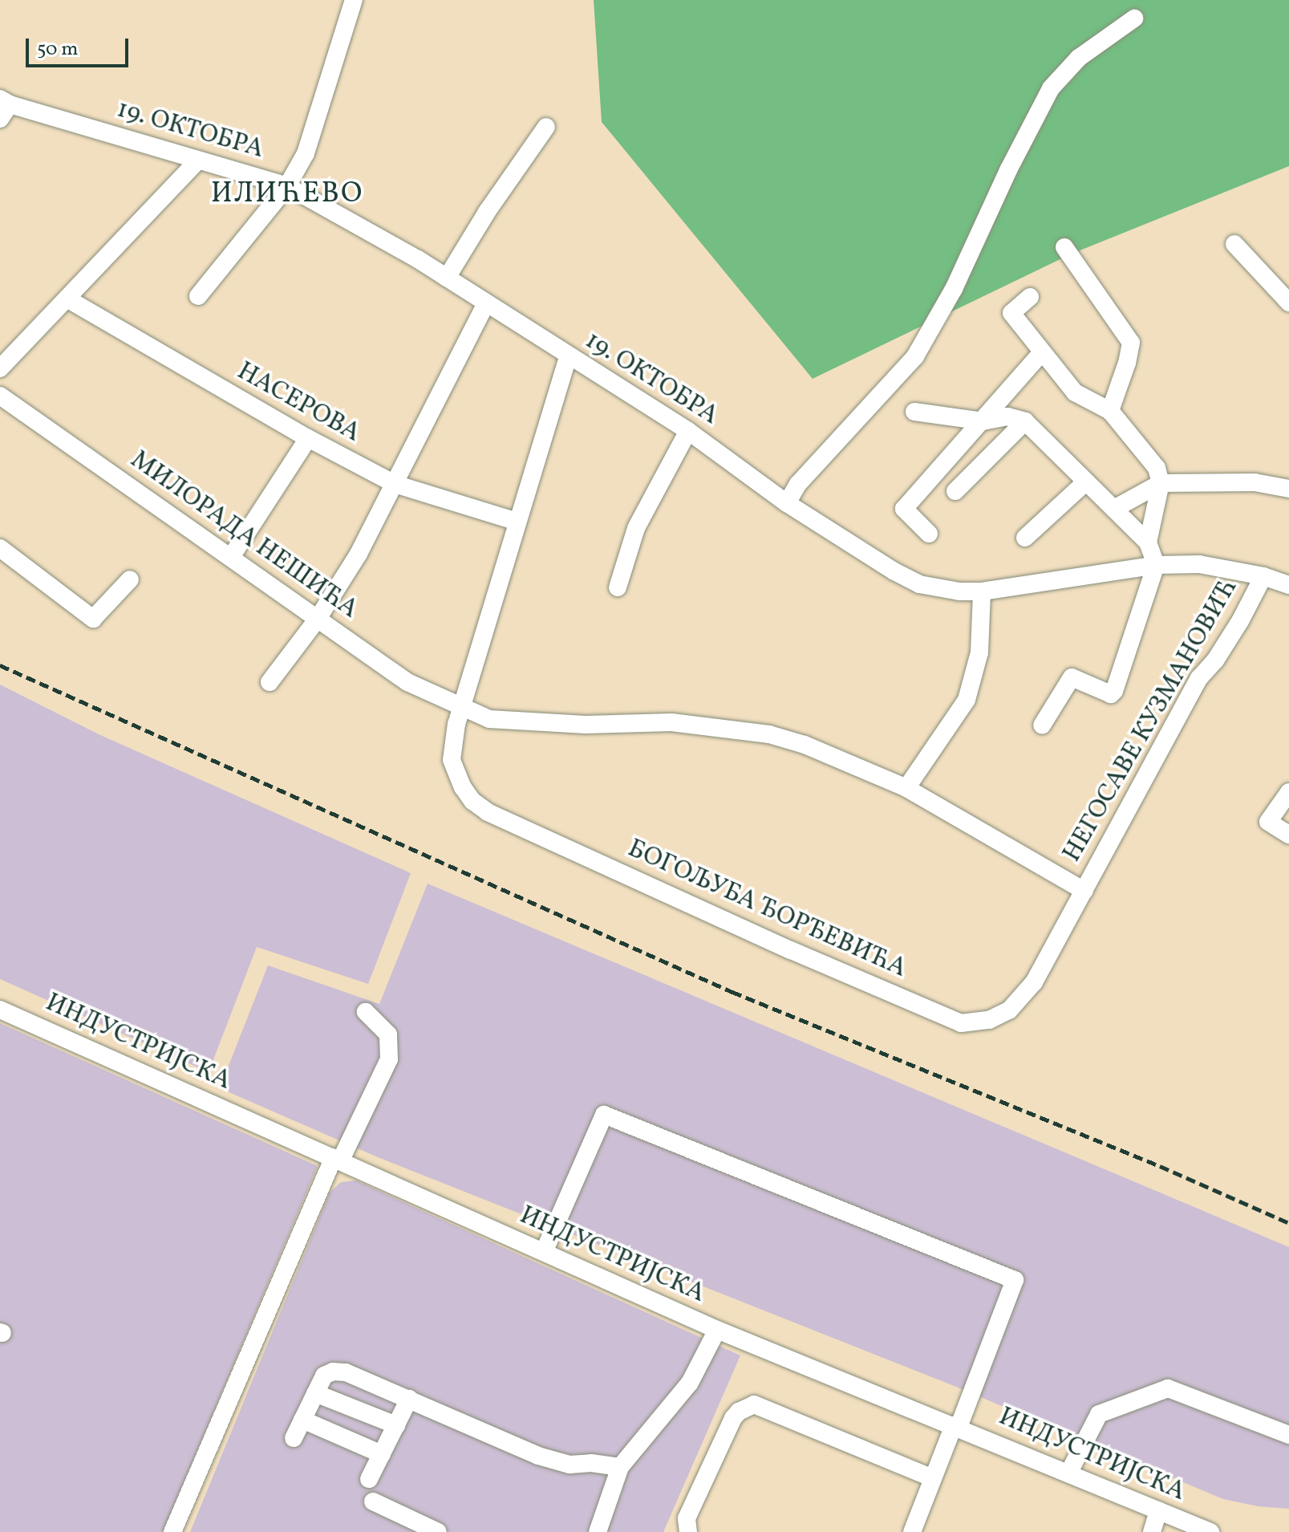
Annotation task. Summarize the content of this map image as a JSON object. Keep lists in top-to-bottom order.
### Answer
{
  "streets": {
    "street": [
      "19. ОКТОБРА",
      "НАСЕРОВА",
      "МИЛОРАДА НЕШИЋА",
      "НЕГОСАВЕ КУЗМАНОВИЋ",
      "БОГОЉУБА ЂОРЂЕВИЋА",
      "ИНДУСТРИЈСКА"
    ]
  },
  "crossings": [
    ["19. ОКТОБРА", "НЕГОСАВЕ КУЗМАНОВИЋ"],
    ["19. ОКТОБРА", "БОГОЉУБА ЂОРЂЕВИЋА"],
    ["НАСЕРОВА", "БОГОЉУБА ЂОРЂЕВИЋА"],
    ["МИЛОРАДА НЕШИЋА", "НЕГОСАВЕ КУЗМАНОВИЋ"],
    ["МИЛОРАДА НЕШИЋА", "БОГОЉУБА ЂОРЂЕВИЋА"],
    ["НЕГОСАВЕ КУЗМАНОВИЋ", "БОГОЉУБА ЂОРЂЕВИЋА"]
  ],
  "districts": ["ИЛИЋЕВО"],
  "scale_bar": "50 m"
}
